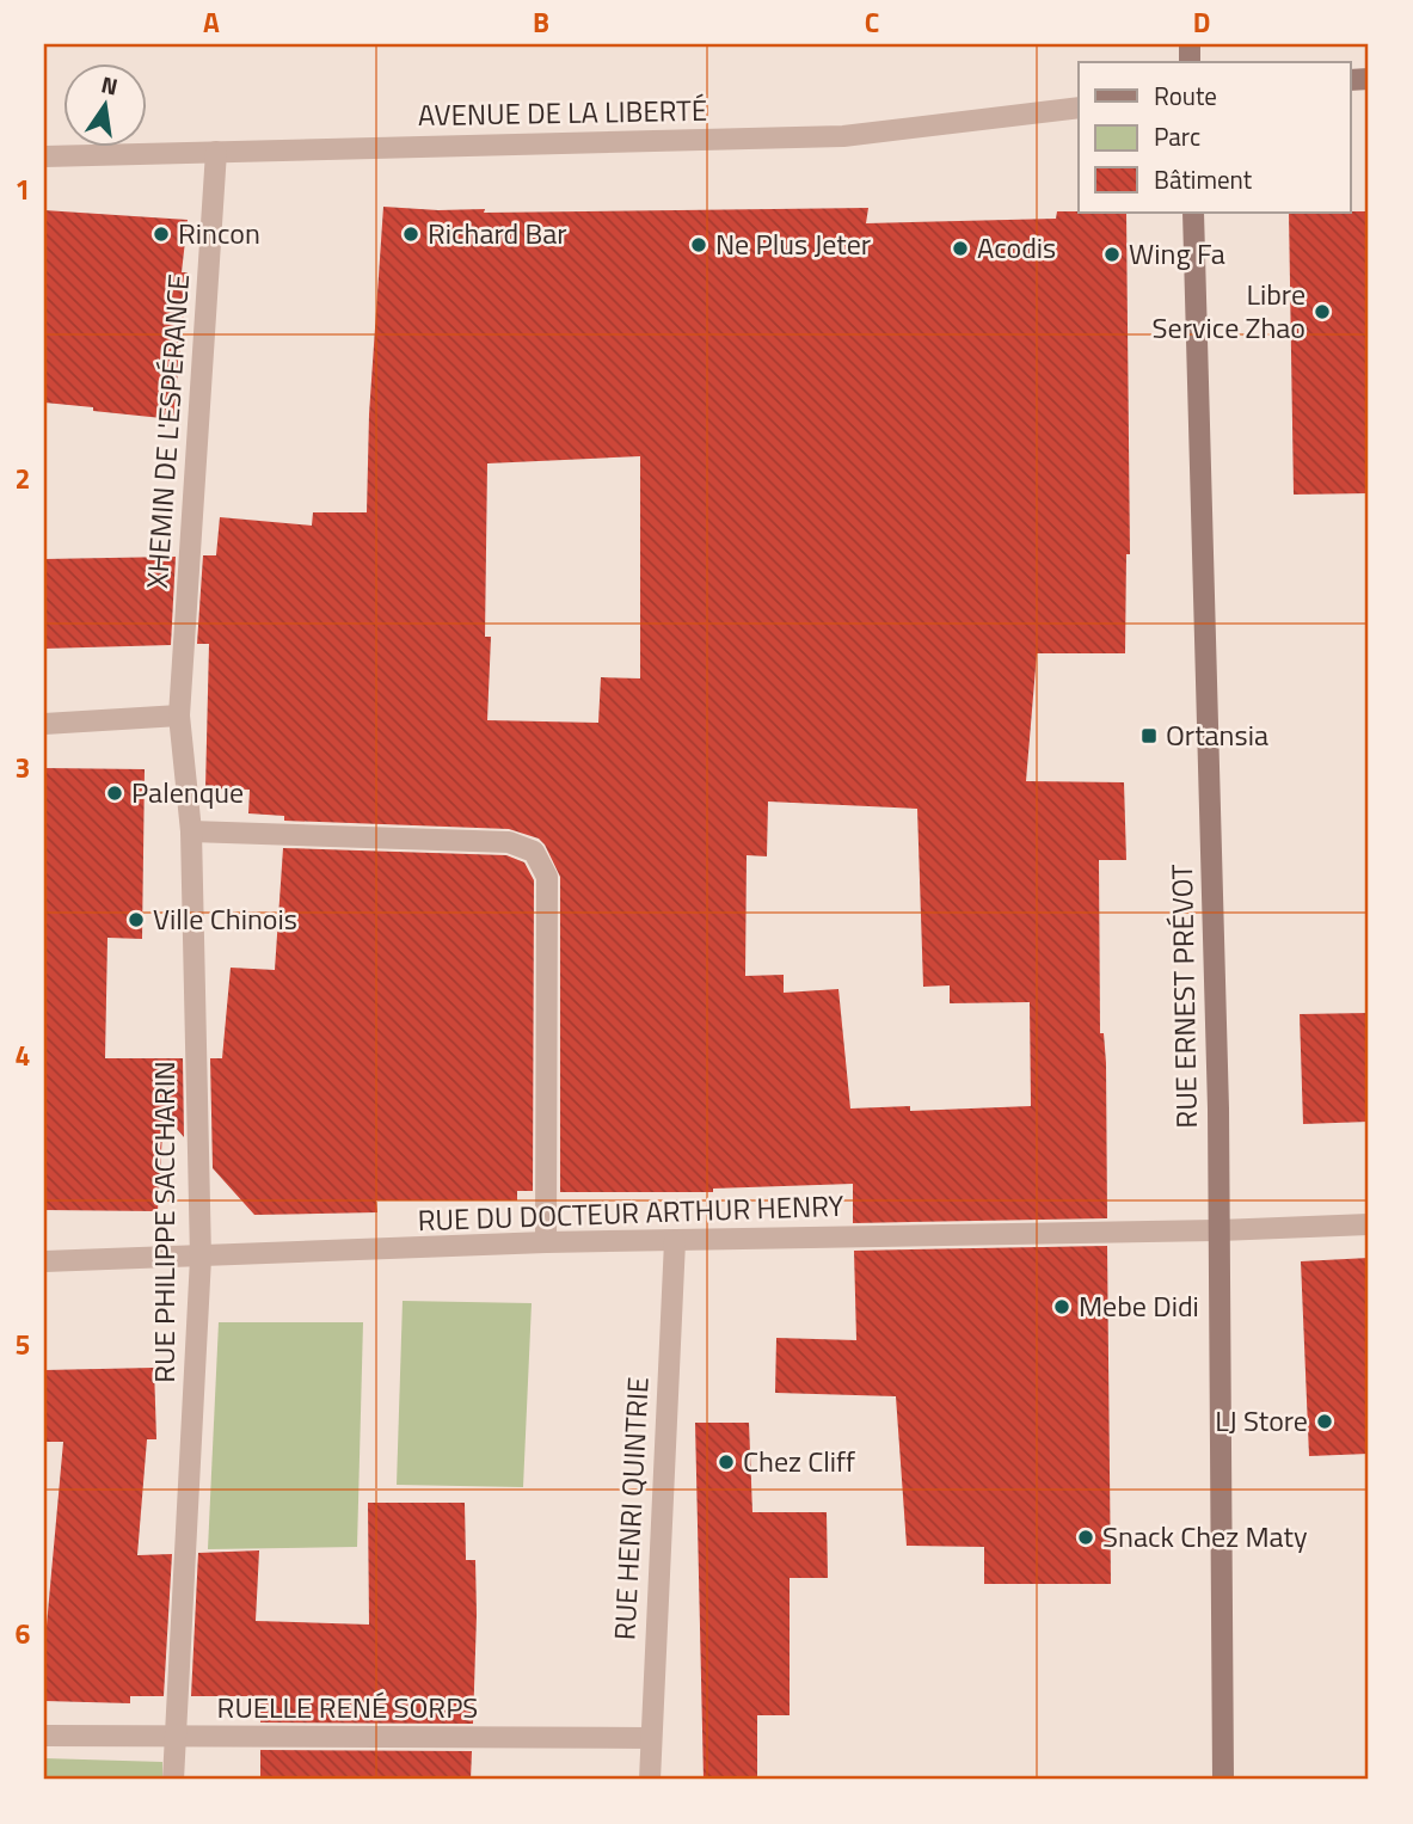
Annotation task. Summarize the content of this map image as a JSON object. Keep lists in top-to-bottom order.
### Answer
{
  "streets": {
    "street": [
      "AVENUE DE LA LIBERTÉ",
      "XHEMIN DE L'ESPÉRANCE",
      "RUE ERNEST PRÉVOT",
      "RUE DU DOCTEUR ARTHUR HENRY",
      "RUE PHILIPPE SACCHARIN",
      "RUE HENRI QUINTRIE",
      "RUELLE RENÉ SORPS"
    ]
  },
  "crossings": [
    ["AVENUE DE LA LIBERTÉ", "XHEMIN DE L'ESPÉRANCE"],
    ["XHEMIN DE L'ESPÉRANCE", "RUE PHILIPPE SACCHARIN"],
    ["RUE ERNEST PRÉVOT", "RUE DU DOCTEUR ARTHUR HENRY"],
    ["RUE DU DOCTEUR ARTHUR HENRY", "RUE PHILIPPE SACCHARIN"],
    ["RUE DU DOCTEUR ARTHUR HENRY", "RUE HENRI QUINTRIE"],
    ["RUE PHILIPPE SACCHARIN", "RUELLE RENÉ SORPS"],
    ["RUE HENRI QUINTRIE", "RUELLE RENÉ SORPS"]
  ],
  "places": {
    "other": [
      "Rincon",
      "Richard Bar",
      "Ne Plus Jeter",
      "Acodis",
      "Wing Fa",
      "Libre Service Zhao",
      "Palenque",
      "Ville Chinois",
      "Mebe Didi",
      "LJ Store",
      "Chez Cliff",
      "Snack Chez Maty"
    ],
    "transit": ["Ortansia"]
  },
  "legend": ["Route", "Parc", "Bâtiment"],
  "north": "top",
  "grid": {
    "columns": [
      "A",
      "B",
      "C",
      "D"
    ],
    "rows": [
      "1",
      "2",
      "3",
      "4",
      "5",
      "6"
    ]
  }
}
